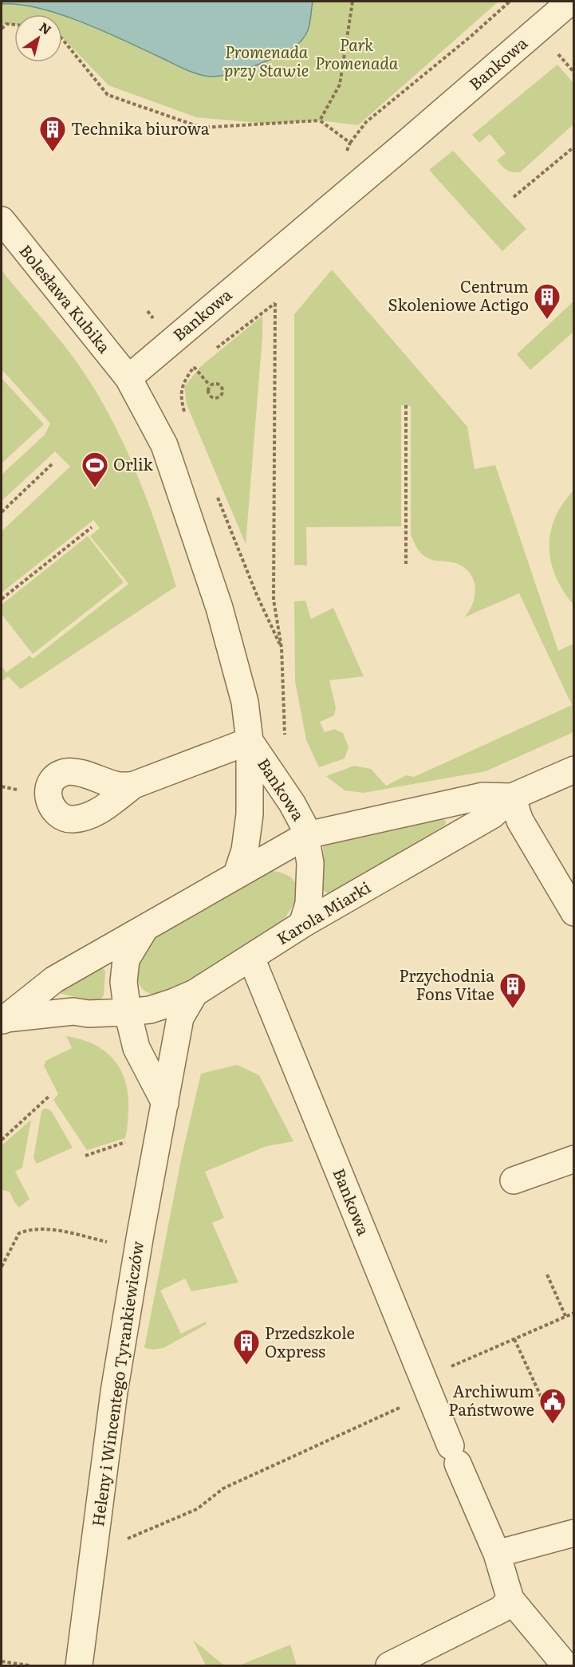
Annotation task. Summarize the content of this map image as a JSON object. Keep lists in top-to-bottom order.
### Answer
{
  "streets": {
    "street": [
      "Bankowa",
      "Bolesława Kubika",
      "Karola Miarki",
      "Heleny i Wincentego Tyrankiewiczów"
    ]
  },
  "crossings": [
    ["Bankowa", "Bolesława Kubika"],
    ["Bankowa", "Karola Miarki"],
    ["Karola Miarki", "Heleny i Wincentego Tyrankiewiczów"]
  ],
  "parks": ["Park Promenada", "Promenada przy Stawie"],
  "places": {
    "building": [
      "Technika biurowa",
      "Centrum Skoleniowe Actigo",
      "Przychodnia Fons Vitae",
      "Przedszkole Oxpress"
    ],
    "sports": ["Orlik"],
    "public building": ["Archiwum Państwowe"]
  },
  "north": "top right"
}
